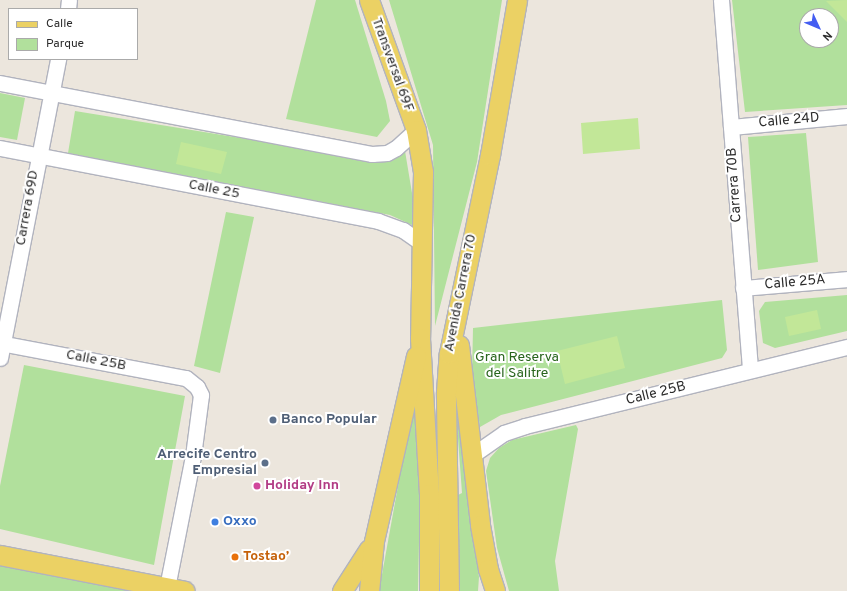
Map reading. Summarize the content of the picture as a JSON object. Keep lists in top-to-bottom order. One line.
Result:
{"streets":{"main road":["Transversal 69F","Avenida Carrera 70"],"street":["Calle 24D","Carrera 70B","Calle 25","Carrera 69D","Calle 25A","Calle 25B"]},"crossings":[["Transversal 69F","Avenida Carrera 70"],["Calle 24D","Carrera 70B"],["Carrera 70B","Calle 25A"],["Carrera 70B","Calle 25B"],["Calle 25","Carrera 69D"],["Calle 25","Avenida Carrera 70"],["Carrera 69D","Calle 25B"]],"parks":["Gran Reserva del Salitre"],"places":["Banco Popular","Arrecife Centro Empresial","Holiday Inn","Oxxo","Tostao’"],"legend":["Calle","Parque"],"north":"bottom right"}
